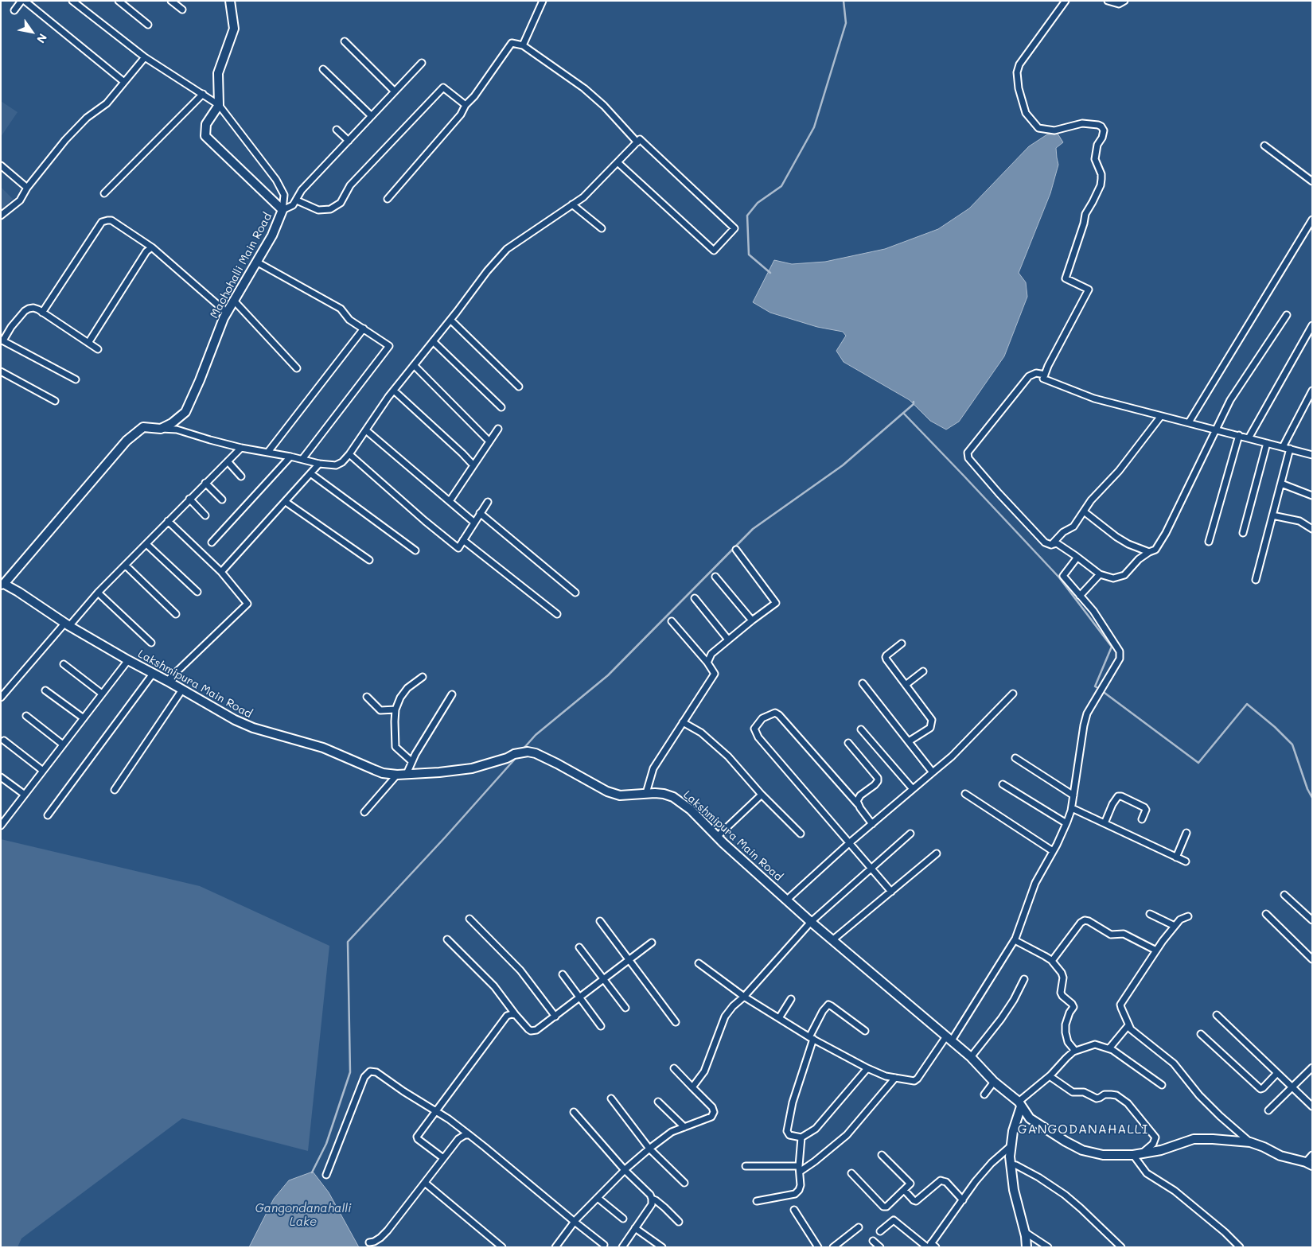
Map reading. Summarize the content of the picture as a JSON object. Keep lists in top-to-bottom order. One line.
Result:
{"streets":{"main road":["Machohalli Main Road","Lakshmipura Main Road"]},"districts":["GANGODANAHALLI"],"water":["Gangondanahalli Lake"],"north":"bottom right"}
